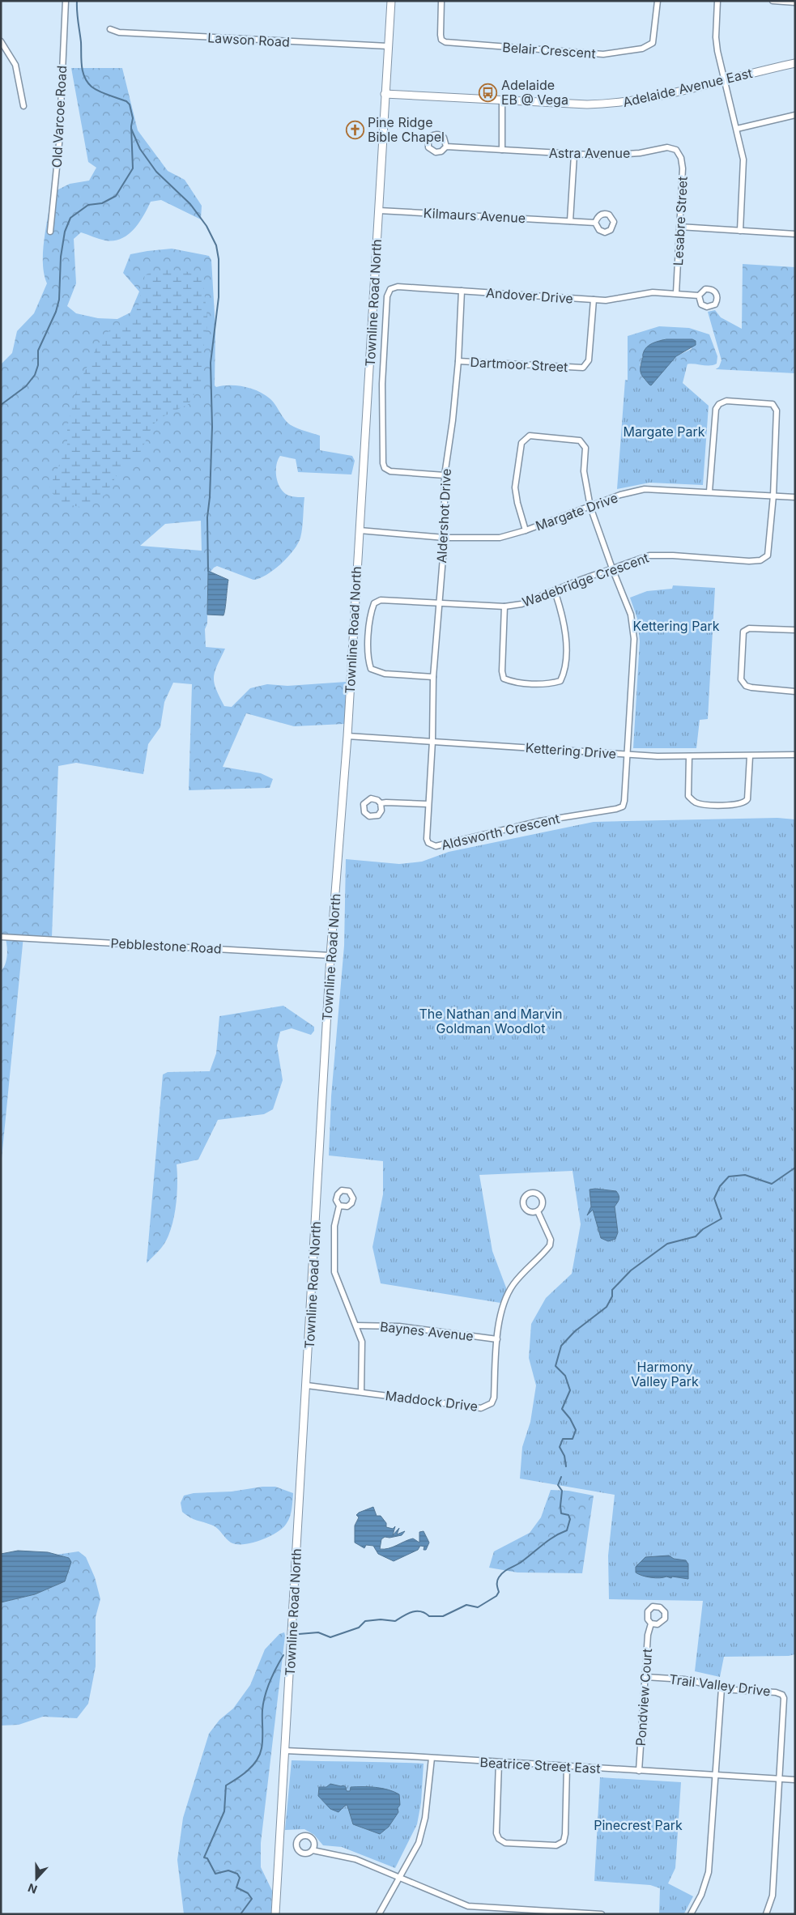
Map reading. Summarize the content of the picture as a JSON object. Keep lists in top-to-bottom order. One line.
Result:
{"streets":{"main road":["Adelaide Avenue East","Townline Road North"],"street":["Lawson Road","Belair Crescent","Old Varcoe Road","Astra Avenue","Kilmaurs Avenue","Lesabre Street","Andover Drive","Dartmoor Street","Margate Drive","Aldershot Drive","Wadebridge Crescent","Kettering Drive","Aldsworth Crescent","Pebblestone Road","Baynes Avenue","Maddock Drive","Trail Valley Drive","Pondview Court","Beatrice Street East"]},"crossings":[["Lawson Road","Townline Road North"],["Adelaide Avenue East","Townline Road North"],["Astra Avenue","Lesabre Street"],["Kilmaurs Avenue","Townline Road North"],["Lesabre Street","Andover Drive"],["Andover Drive","Dartmoor Street"],["Andover Drive","Aldershot Drive"],["Townline Road North","Margate Drive"],["Townline Road North","Kettering Drive"],["Townline Road North","Pebblestone Road"],["Townline Road North","Maddock Drive"],["Townline Road North","Beatrice Street East"],["Dartmoor Street","Aldershot Drive"],["Margate Drive","Aldershot Drive"],["Margate Drive","Wadebridge Crescent"],["Aldershot Drive","Wadebridge Crescent"],["Aldershot Drive","Kettering Drive"],["Aldershot Drive","Aldsworth Crescent"],["Kettering Drive","Aldsworth Crescent"],["Baynes Avenue","Maddock Drive"],["Trail Valley Drive","Pondview Court"],["Trail Valley Drive","Beatrice Street East"],["Pondview Court","Beatrice Street East"]],"parks":["Margate Park","Kettering Park","The Nathan and Marvin Goldman Woodlot","Harmony Valley Park","Pinecrest Park"],"places":{"bus stop":["Adelaide EB @ Vega"],"church":["Pine Ridge Bible Chapel"]},"north":"bottom"}
